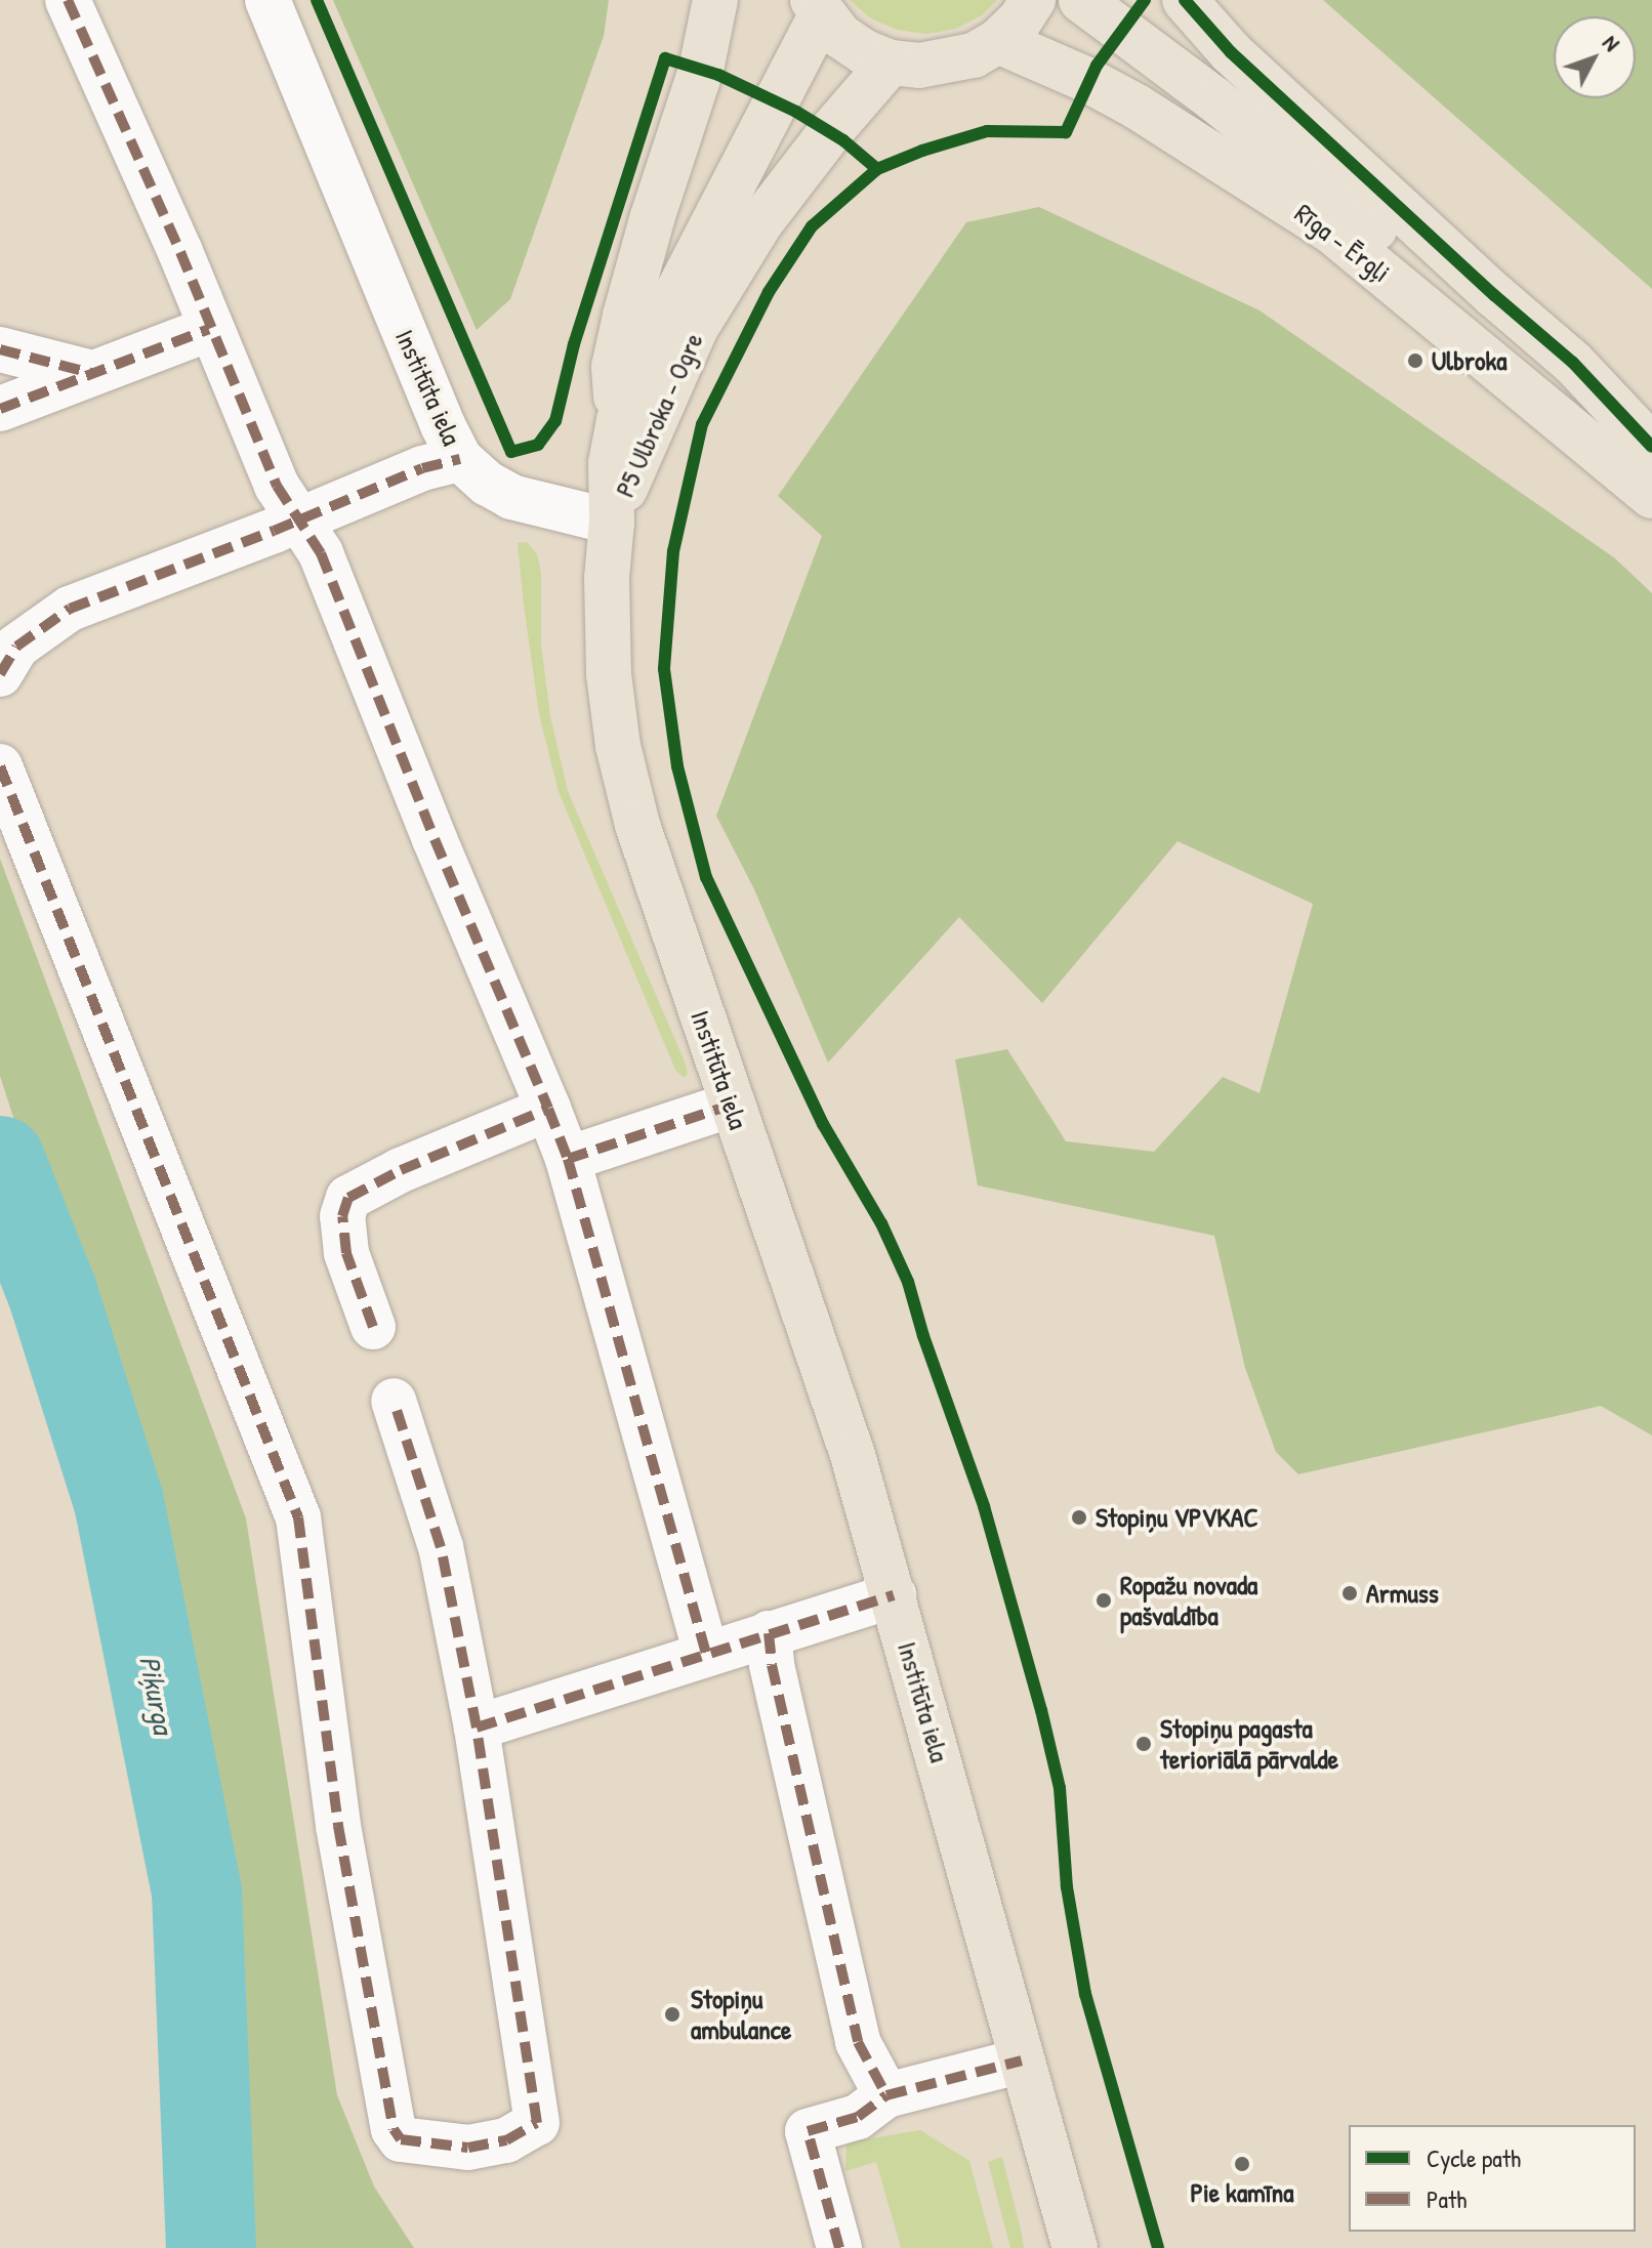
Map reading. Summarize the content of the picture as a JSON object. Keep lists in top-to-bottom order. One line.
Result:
{"streets":{"main road":["Rīga - Ērgļi","Institūta iela","P5 Ulbroka - Ogre"]},"crossings":[["Institūta iela","P5 Ulbroka - Ogre"]],"water":["Piķurga"],"places":["Ulbroka","Stopiņu VPVKAC","Armuss","Ropažu novada pašvaldība","Stopiņu pagasta terioriālā pārvalde","Stopiņu ambulance","Pie kamīna"],"legend":["Cycle path","Path"],"north":"top right"}
